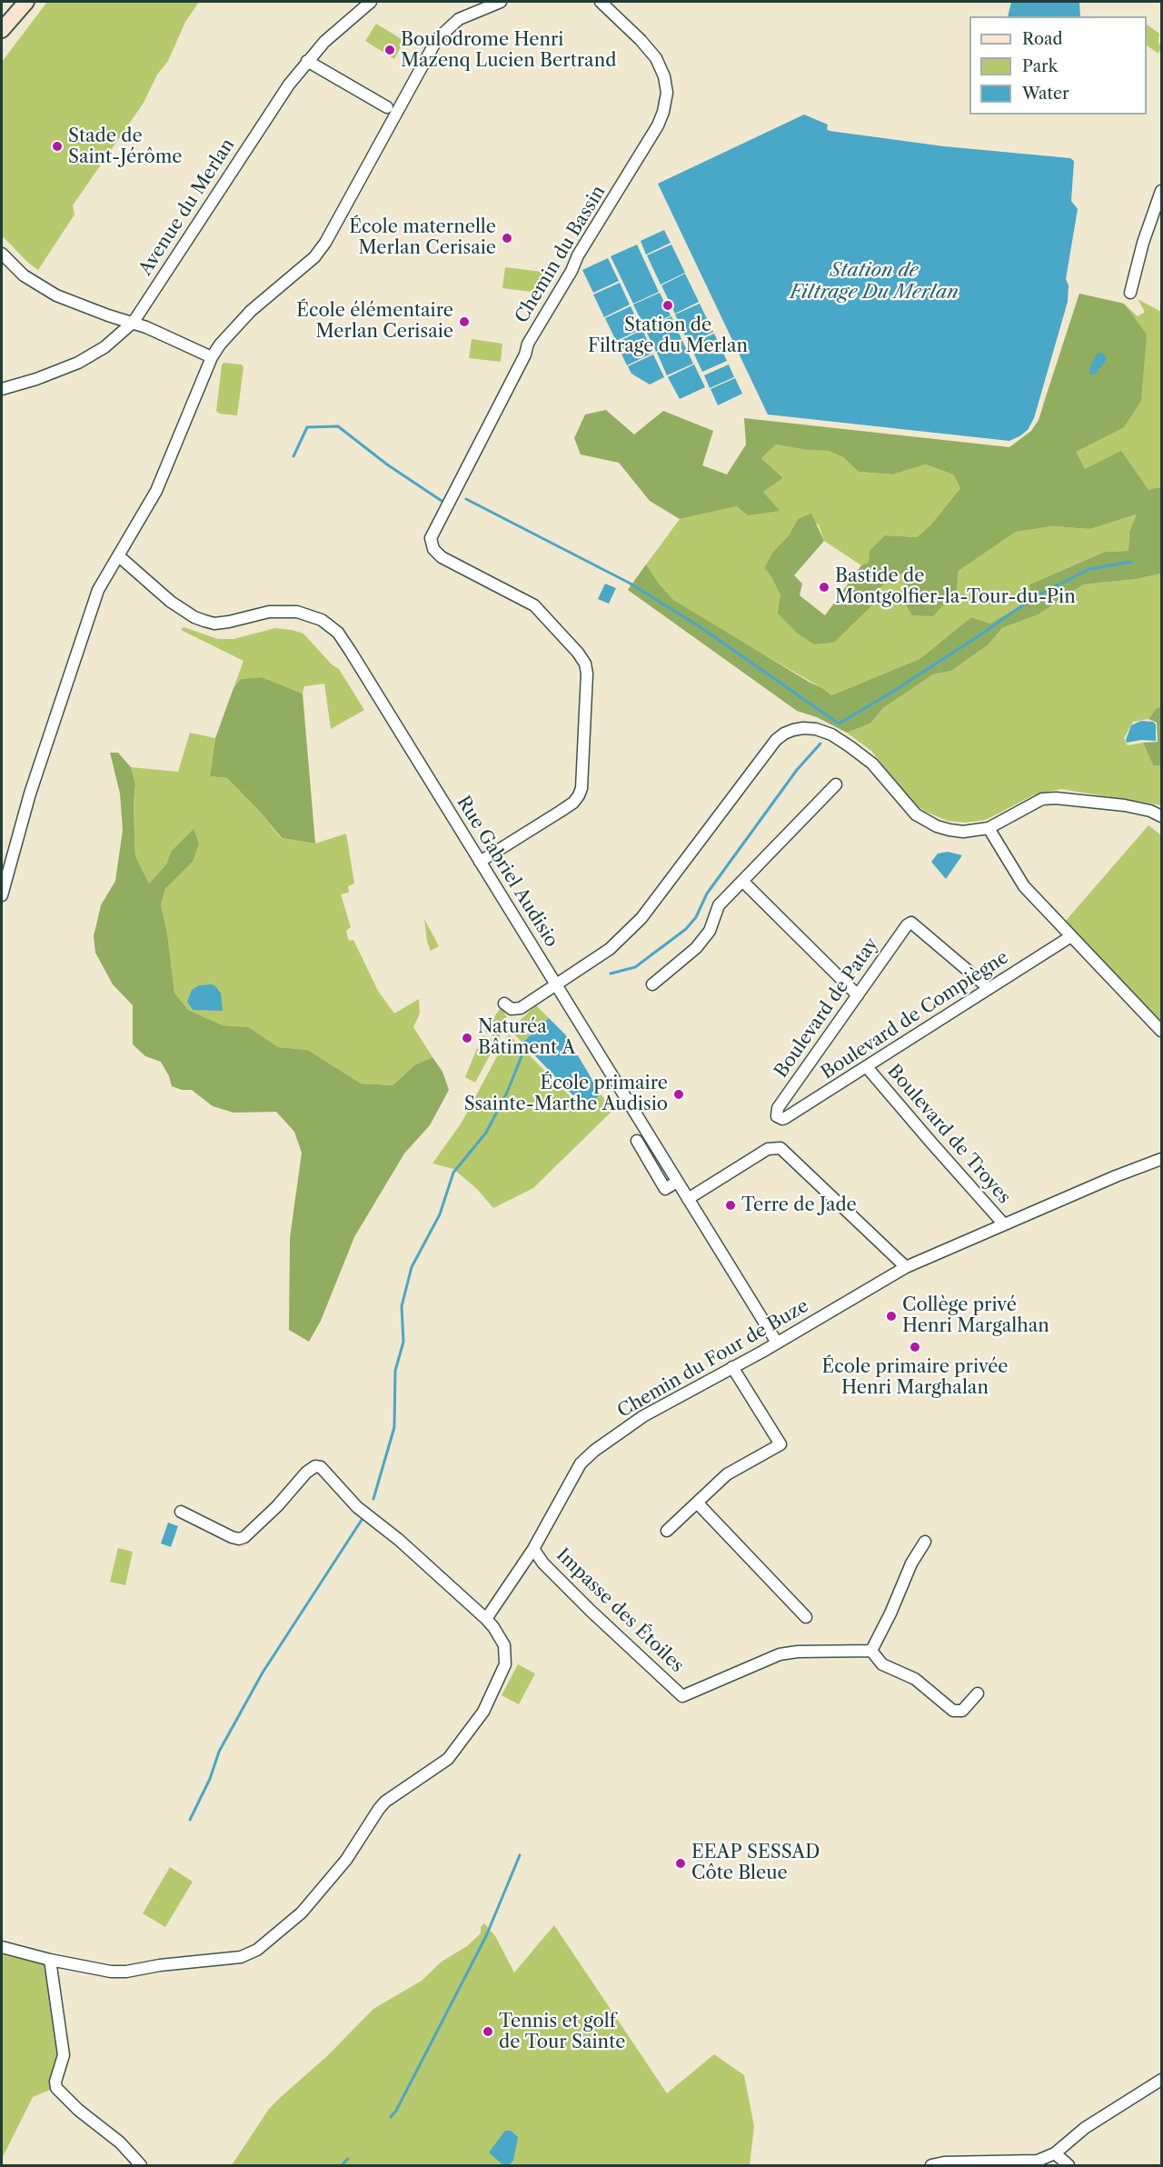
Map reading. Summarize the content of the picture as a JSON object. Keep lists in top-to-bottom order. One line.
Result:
{"streets":{"street":["Avenue du Merlan","Chemin du Bassin","Rue Gabriel Audisio","Boulevard de Patay","Boulevard de Compiègne","Boulevard de Troyes","Chemin du Four de Buze","Impasse des Étoiles"]},"crossings":[["Chemin du Bassin","Rue Gabriel Audisio"],["Rue Gabriel Audisio","Chemin du Four de Buze"],["Boulevard de Patay","Boulevard de Compiègne"],["Boulevard de Compiègne","Boulevard de Troyes"],["Boulevard de Troyes","Chemin du Four de Buze"],["Chemin du Four de Buze","Impasse des Étoiles"]],"water":["Station de Filtrage Du Merlan"],"places":["Boulodrome Henri Mazenq Lucien Bertrand","Stade de Saint-Jérôme","École maternelle Merlan Cerisaie","Station de Filtrage du Merlan","École élémentaire Merlan Cerisaie","Bastide de Montgolfier-la-Tour-du-Pin","Naturéa Bâtiment A","École primaire Ssainte-Marthe Audisio","Terre de Jade","Collège privé Henri Margalhan","École primaire privée Henri Marghalan","EEAP SESSAD Côte Bleue","Tennis et golf de Tour Sainte"],"legend":["Road","Park","Water"]}
